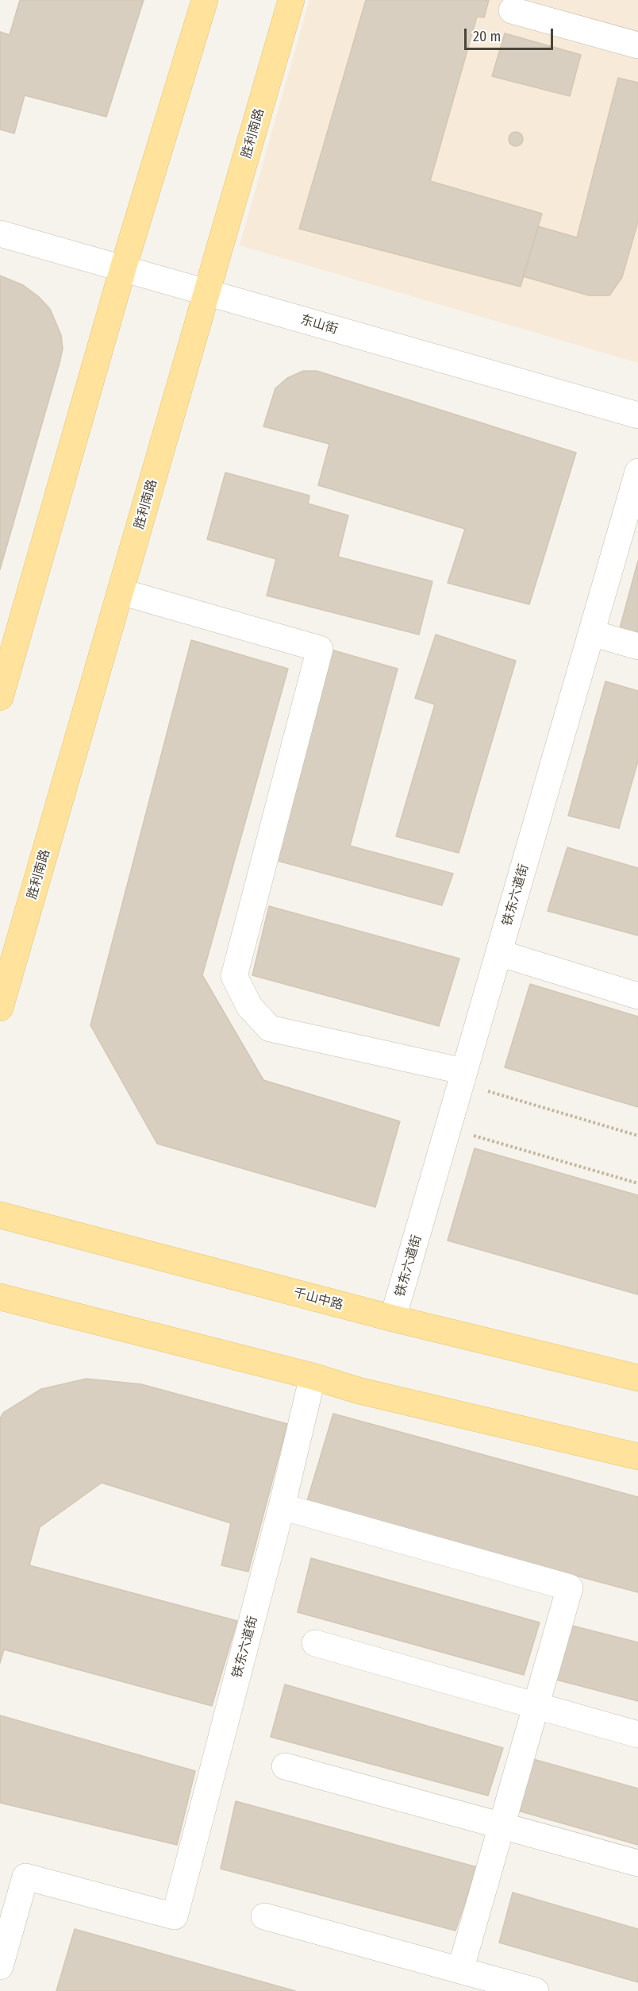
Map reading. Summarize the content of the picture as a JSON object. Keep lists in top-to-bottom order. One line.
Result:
{"streets":{"main road":["胜利南路","千山中路"],"street":["东山街","铁东六道街"]},"crossings":[["胜利南路","东山街"],["铁东六道街","千山中路"]],"scale_bar":"20 m"}
